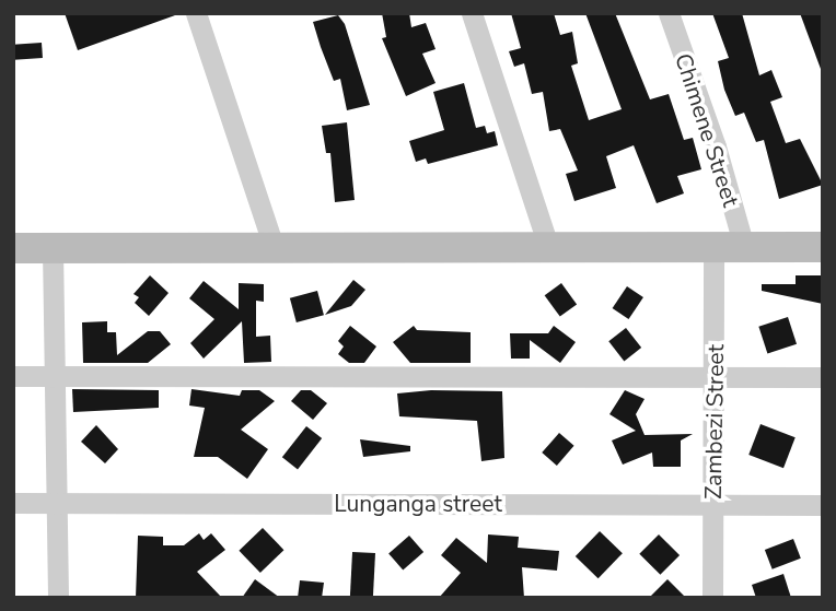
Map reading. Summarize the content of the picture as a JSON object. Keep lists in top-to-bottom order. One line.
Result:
{"streets":{"street":["Chimene Street","Zambezi Street","Lunganga street"]},"crossings":[["Chimene Street","Zambezi Street"],["Zambezi Street","Lunganga street"]]}
